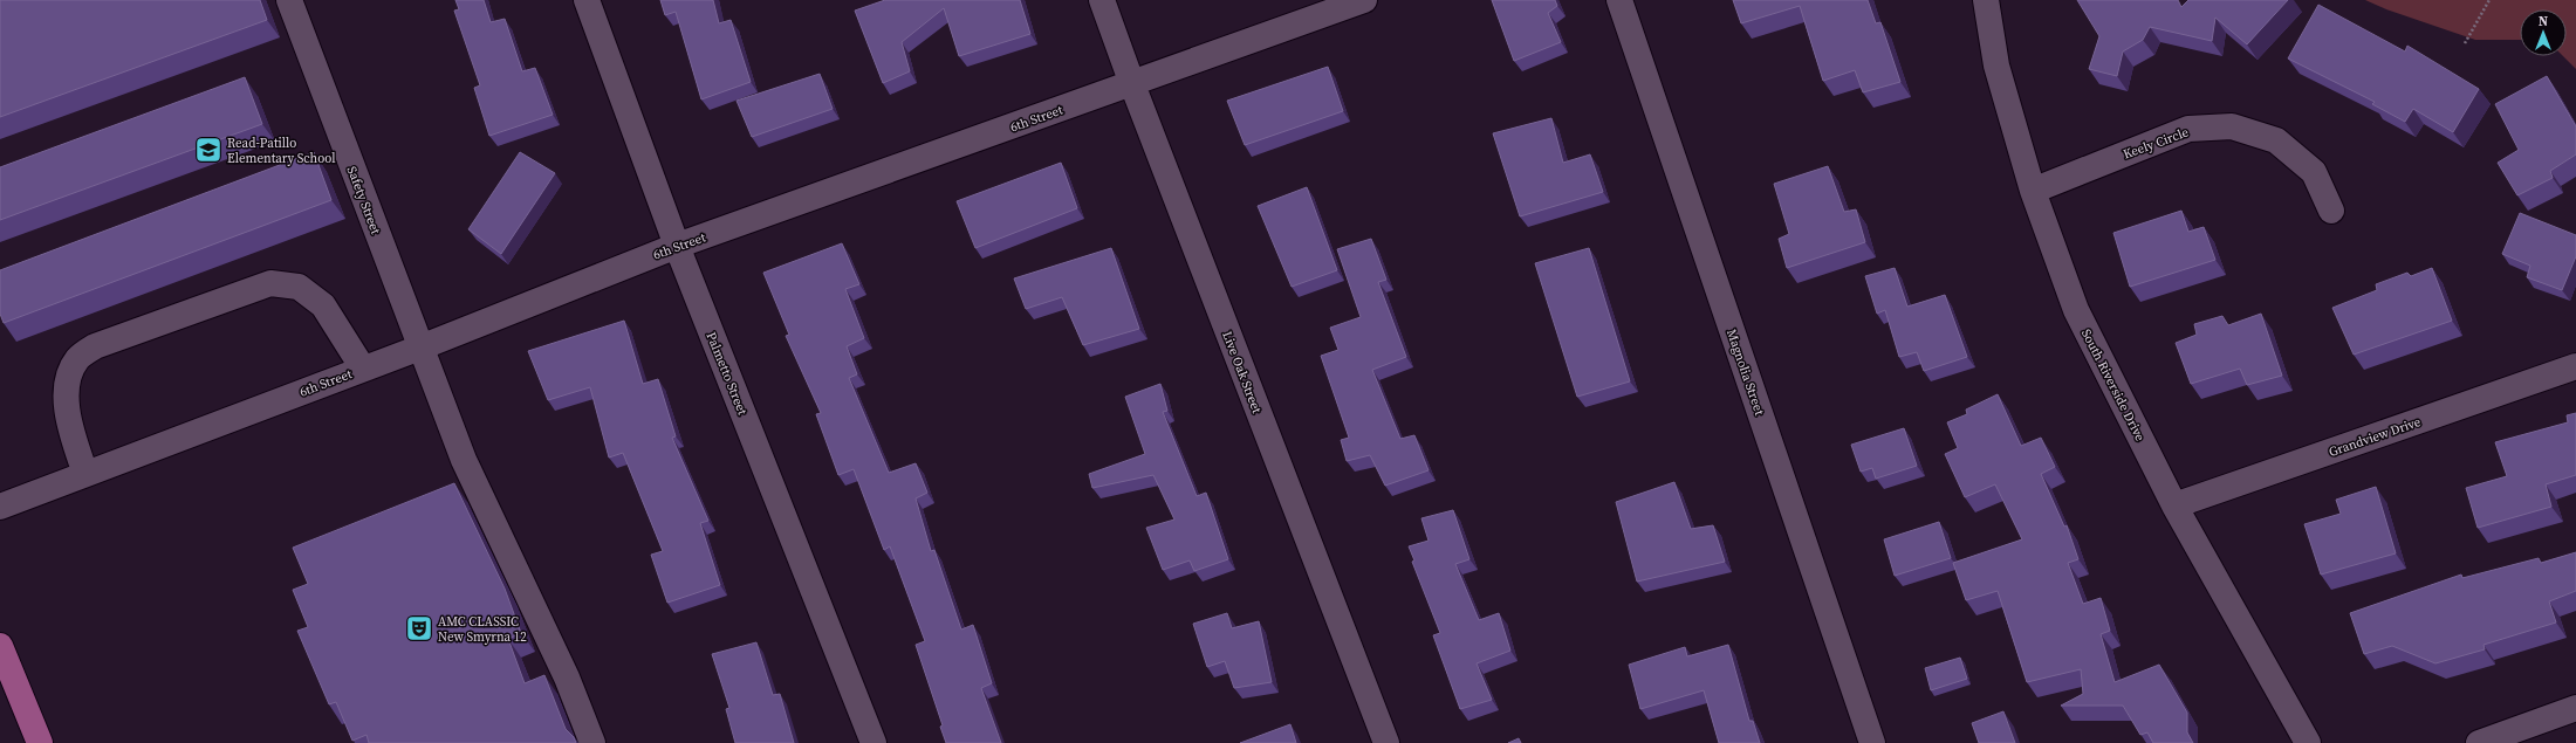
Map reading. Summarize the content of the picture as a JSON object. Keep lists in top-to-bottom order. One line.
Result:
{"streets":{"street":["6th Street","Keely Circle","Safety Street","Live Oak Street","Magnolia Street","Palmetto Street","South Riverside Drive","Grandview Drive"]},"crossings":[["6th Street","Safety Street"],["6th Street","Live Oak Street"],["6th Street","Palmetto Street"],["Keely Circle","South Riverside Drive"],["South Riverside Drive","Grandview Drive"]],"places":{"school or university":["Read-Patillo Elementary School"],"theatre":["AMC CLASSIC New Smyrna 12"]},"north":"top"}
